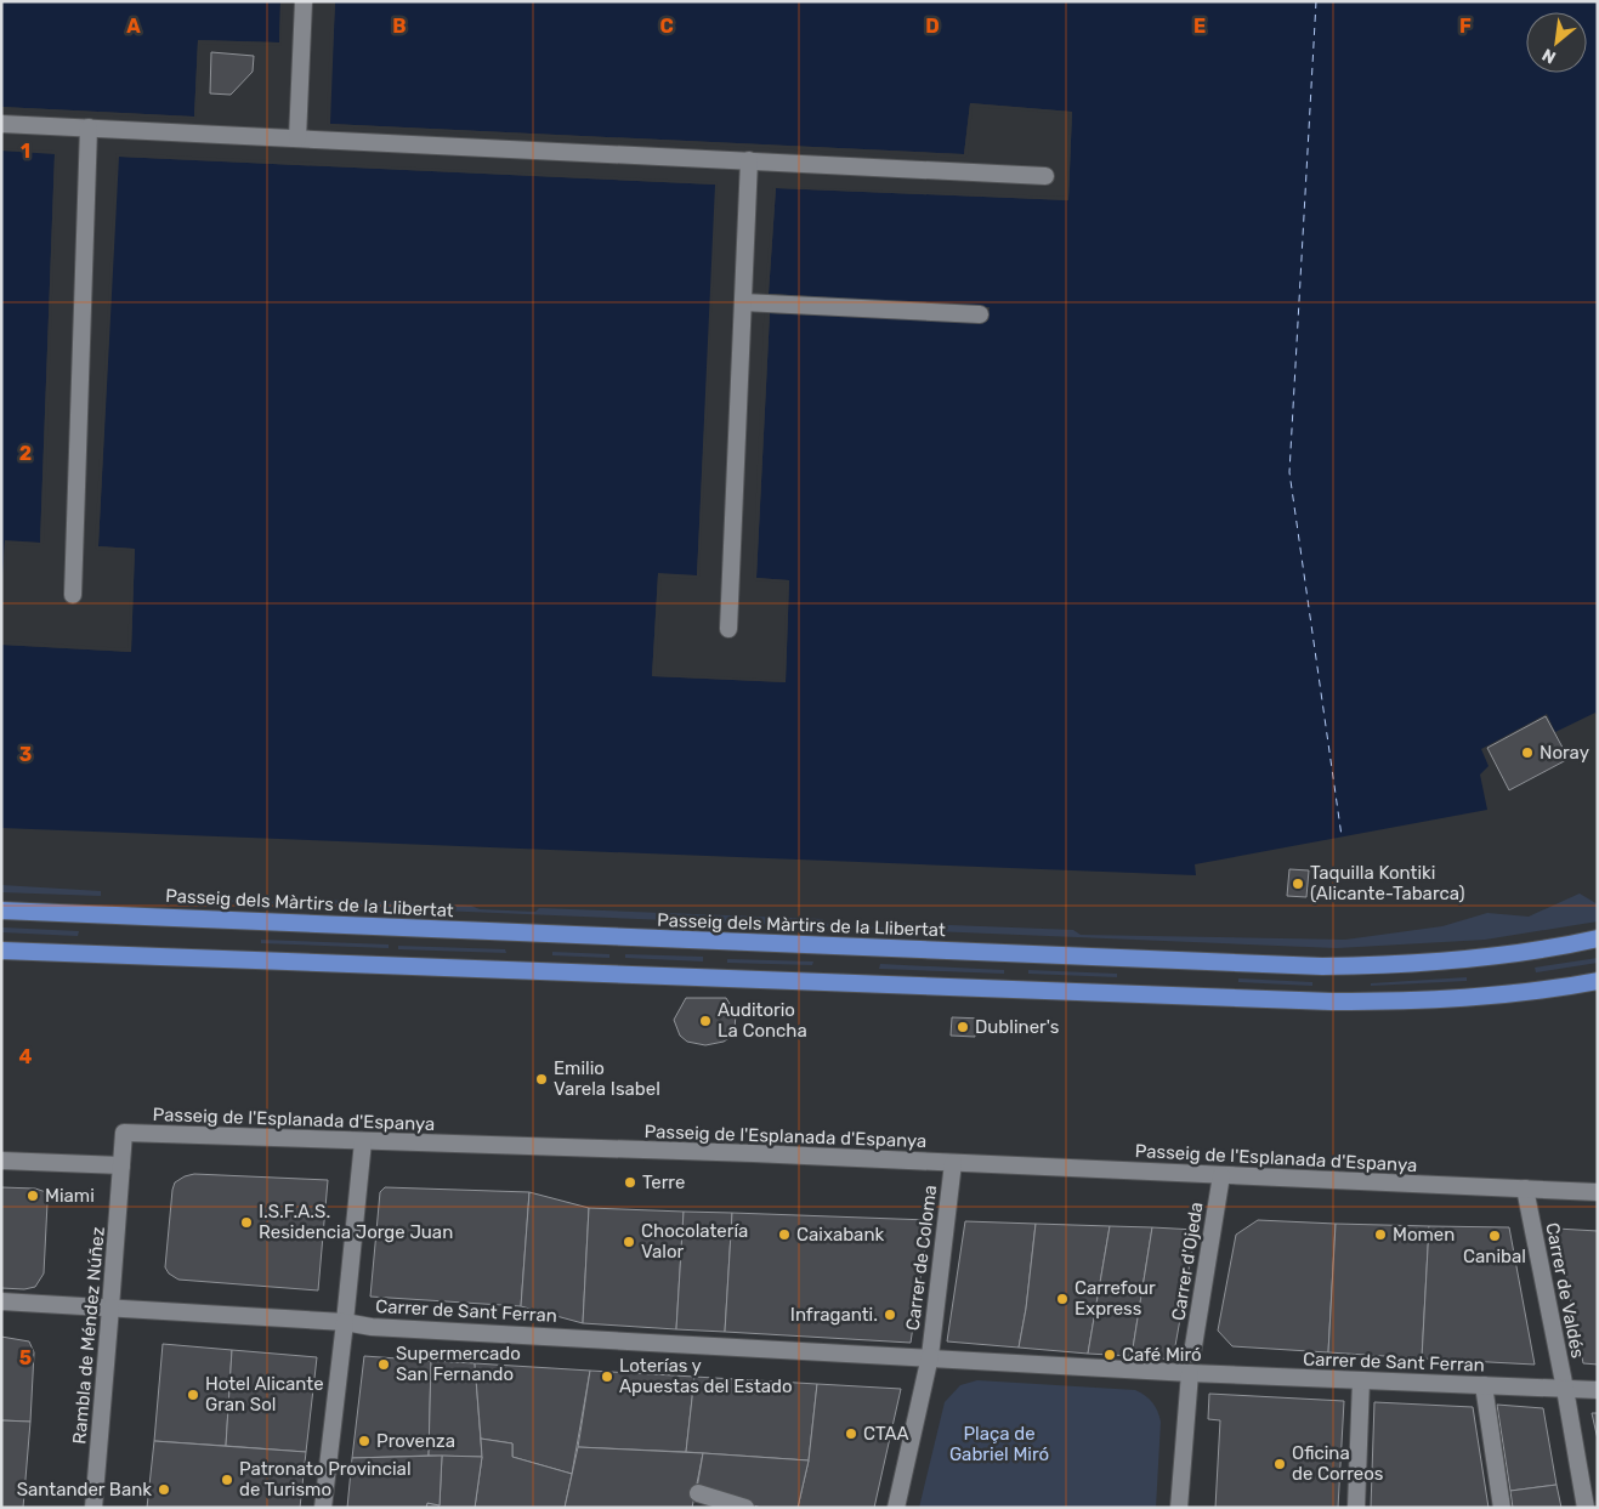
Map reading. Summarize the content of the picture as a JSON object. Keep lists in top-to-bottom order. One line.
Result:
{"streets":{"main road":["Passeig dels Màrtirs de la Llibertat"],"street":["Passeig de l'Esplanada d'Espanya","Carrer de Coloma","Carrer d'Ojeda","Carrer de Valdés","Carrer de Sant Ferran","Rambla de Méndez Núñez"]},"crossings":[["Passeig de l'Esplanada d'Espanya","Carrer de Coloma"],["Passeig de l'Esplanada d'Espanya","Carrer d'Ojeda"],["Passeig de l'Esplanada d'Espanya","Carrer de Valdés"],["Passeig de l'Esplanada d'Espanya","Rambla de Méndez Núñez"],["Carrer de Coloma","Carrer de Sant Ferran"],["Carrer de Valdés","Carrer de Sant Ferran"],["Carrer de Sant Ferran","Rambla de Méndez Núñez"]],"parks":["Plaça de Gabriel Miró"],"places":["Noray","Taquilla Kontiki (Alicante-Tabarca)","Auditorio La Concha","Dubliner's","Emilio Varela Isabel","Terre","Miami","I.S.F.A.S. Residencia Jorge Juan","Caixabank","Momen","Canibal","Chocolatería Valor","Carrefour Express","Infraganti.","Café Miró","Supermercado San Fernando","Loterías y Apuestas del Estado","Hotel Alicante Gran Sol","CTAA","Provenza","Oficina de Correos","Patronato Provincial de Turismo","Santander Bank"],"north":"bottom left","grid":{"columns":["A","B","C","D","E","F"],"rows":["1","2","3","4","5"]}}
